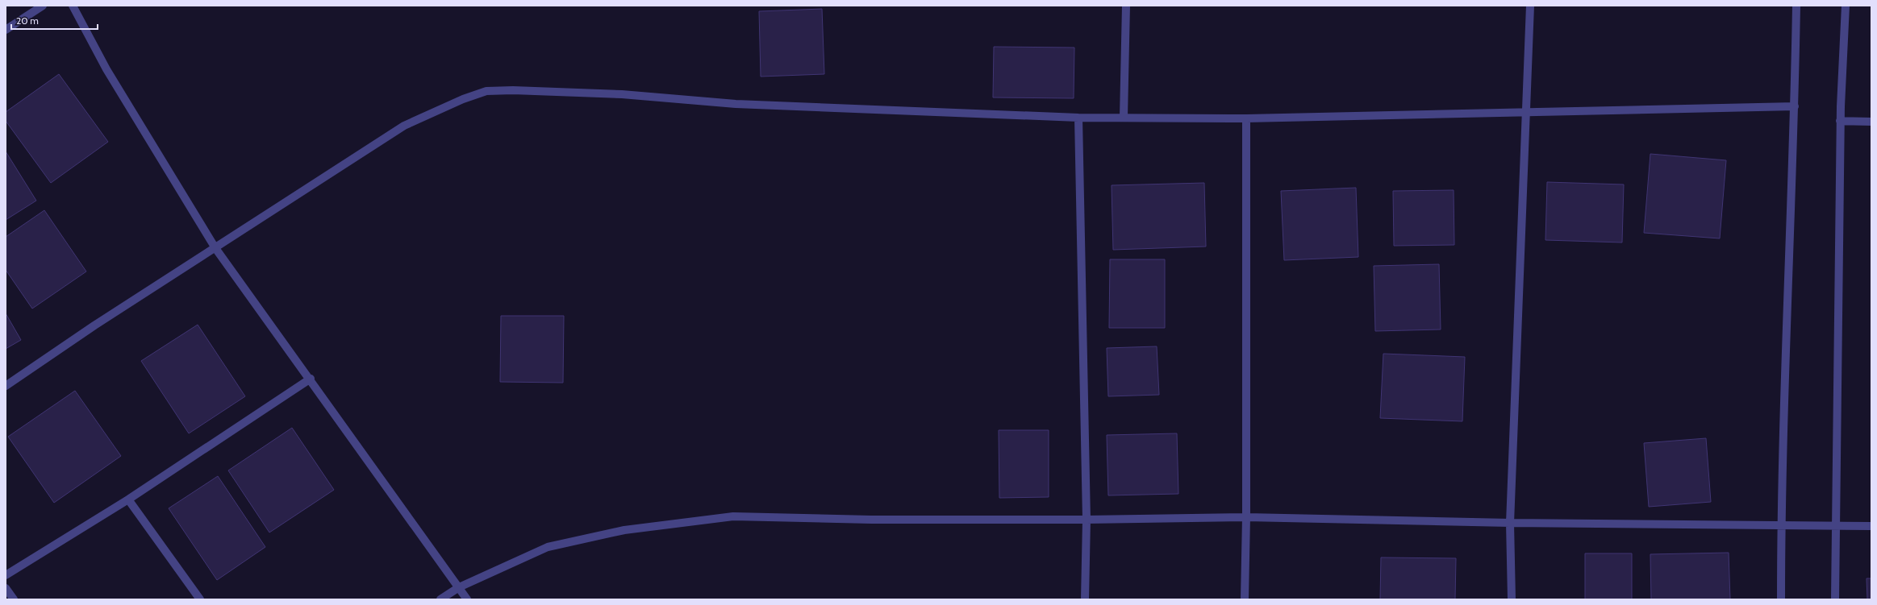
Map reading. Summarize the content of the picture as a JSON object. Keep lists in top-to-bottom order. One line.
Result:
{"scale_bar":"20 m"}
